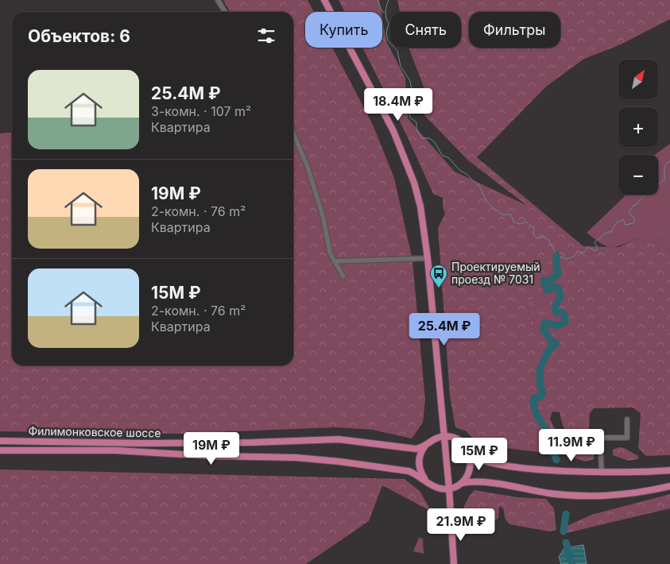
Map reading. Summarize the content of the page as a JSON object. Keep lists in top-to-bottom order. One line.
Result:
{"streets":{"main road":["Филимонковское шоссе"]},"places":{"bus stop":["Проектируемый проезд № 7031"]},"north":"top right","page":{"chip":["Купить","Снять","Фильтры"],"heading":"Объектов: 6","map_buttons":["+","−"],"list":[{"name":"25.4M ₽","note":"3-комн. · 107 m² · Квартира"},{"name":"19M ₽","note":"2-комн. · 76 m² · Квартира"},{"name":"15M ₽","note":"2-комн. · 76 m² · Квартира"}],"price":["18.4M ₽","25.4M ₽","11.9M ₽","19M ₽","15M ₽","21.9M ₽"]}}
